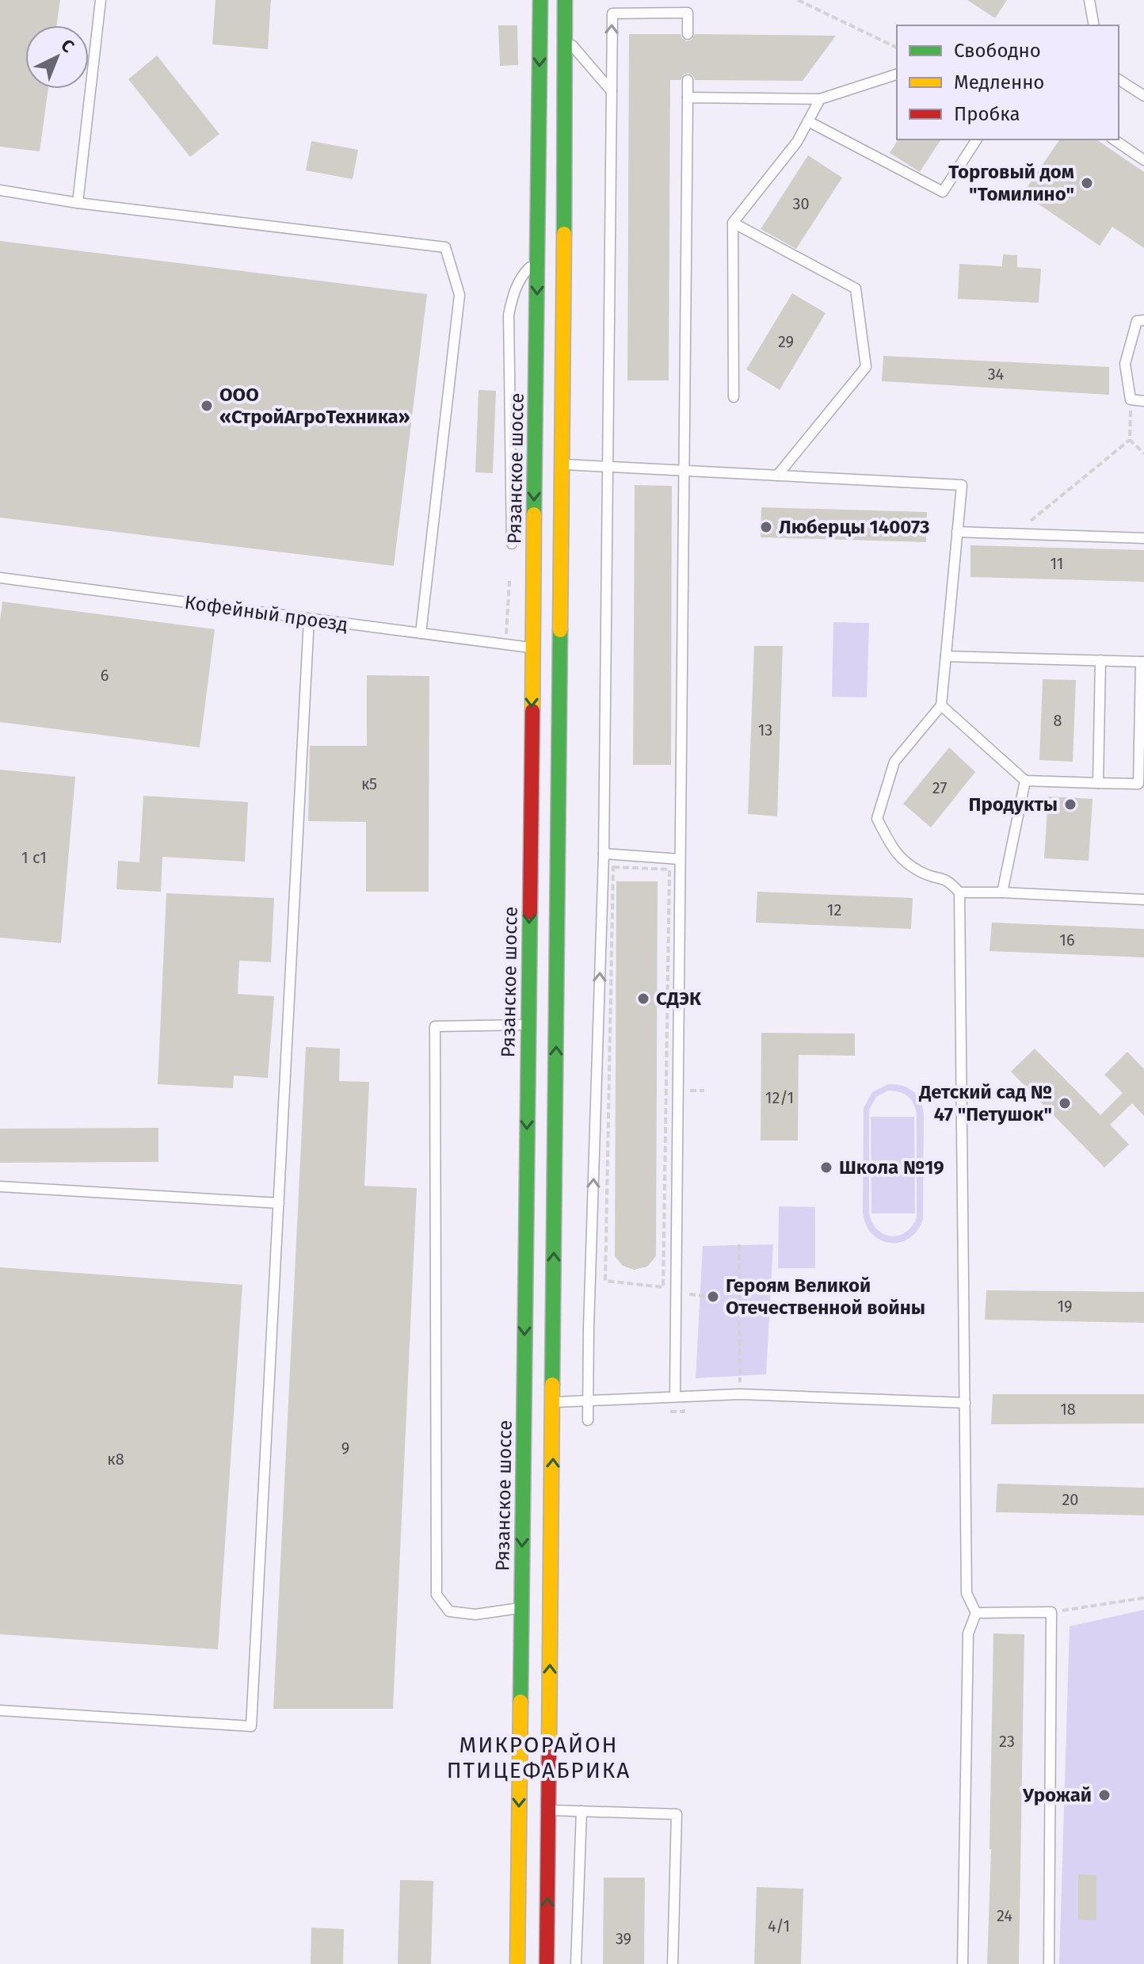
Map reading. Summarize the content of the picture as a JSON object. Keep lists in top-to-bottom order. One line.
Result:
{"streets":{"main road":["Рязанское шоссе"],"lane":["Кофейный проезд"]},"crossings":[["Рязанское шоссе","Кофейный проезд"]],"districts":["МИКРОРАЙОН ПТИЦЕФАБРИКА"],"places":["Торговый дом \"Томилино\"","ООО «СтройАгроТехника»","Люберцы 140073","Продукты","СДЭК","Детский сад № 47 \"Петушок\"","Школа №19","Героям Великой Отечественной войны","Урожай"],"house_numbers":["30","29","34","11","6","8","13","к5","27","1 с1","12","16","12/1","19","18","9","к8","20","23","24","4/1","39"],"legend":["Свободно","Медленно","Пробка"],"north":"top right"}
